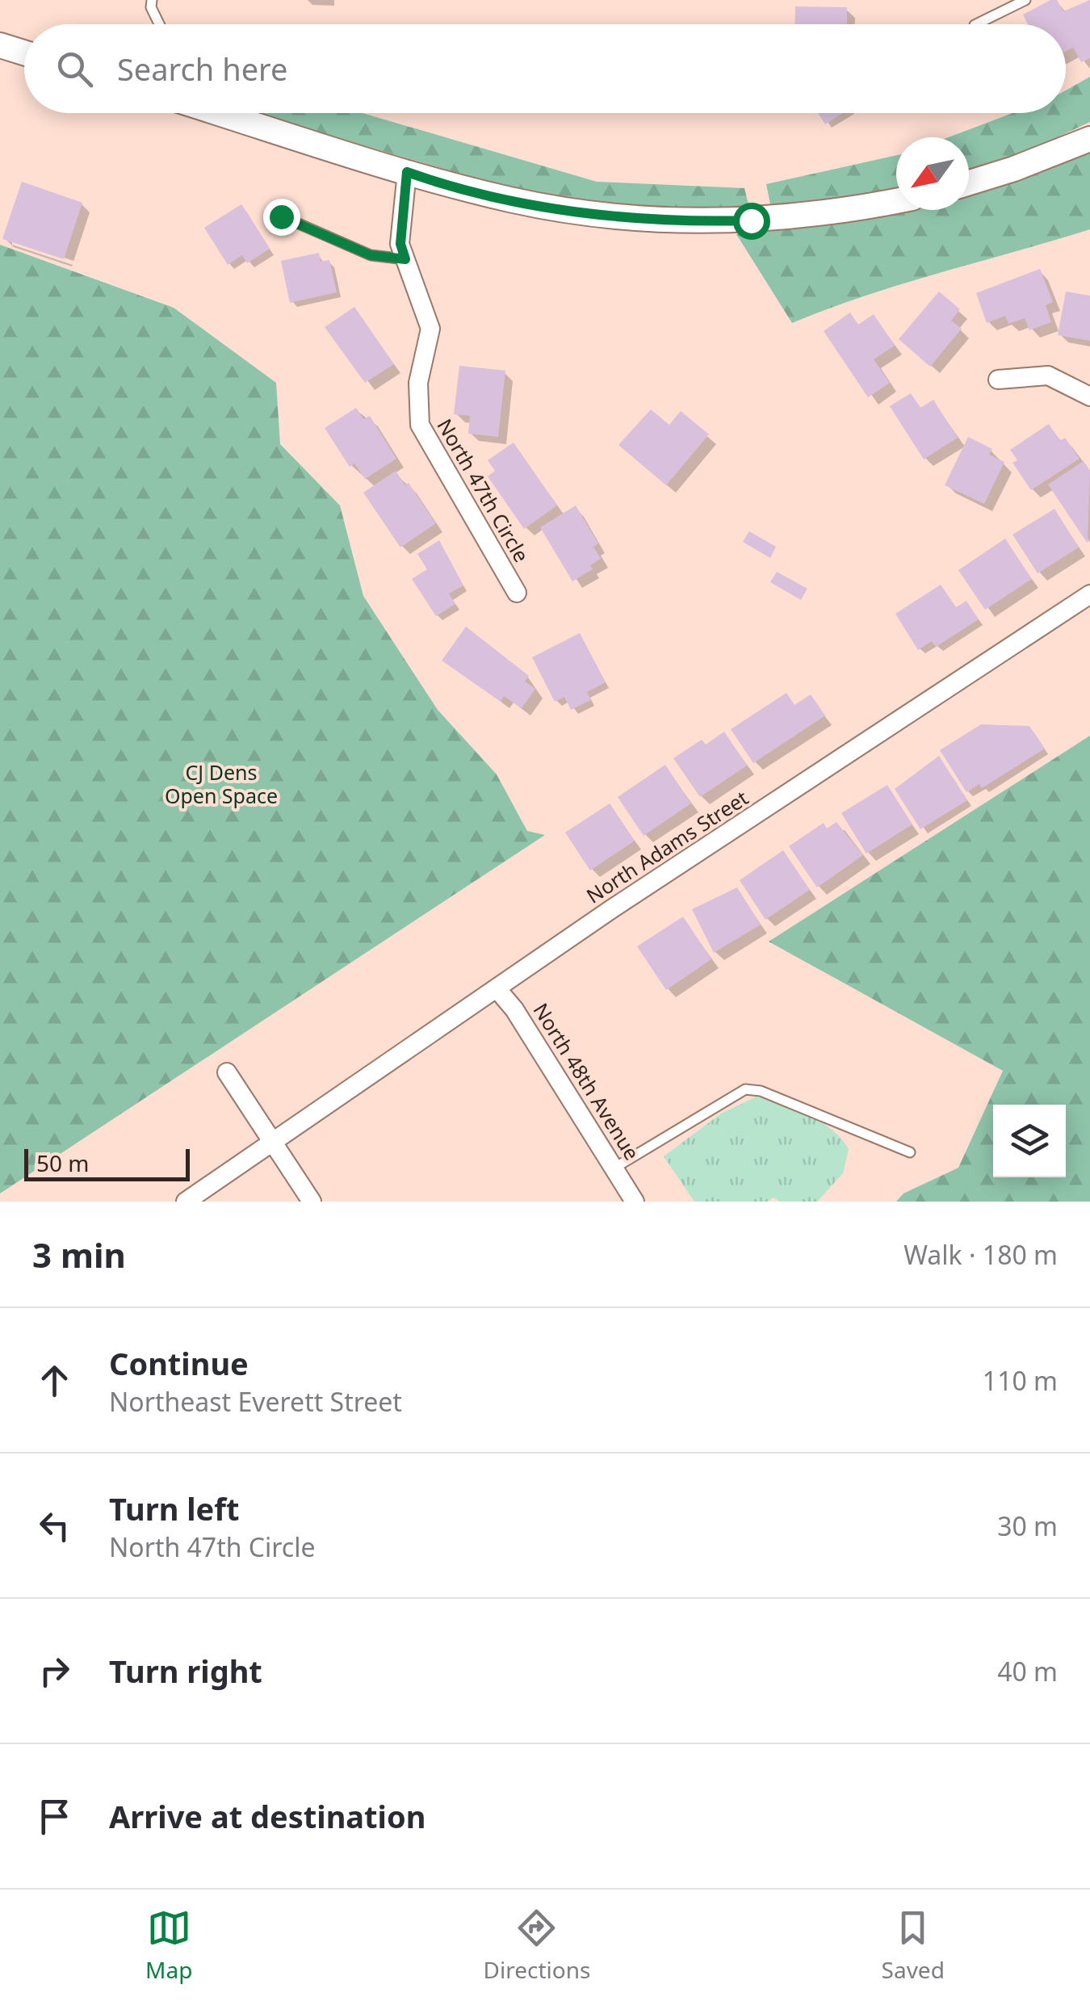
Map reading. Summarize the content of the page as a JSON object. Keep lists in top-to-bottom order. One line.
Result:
{"streets":{"street":["North 47th Circle","North Adams Street","North 48th Avenue"]},"crossings":[["North Adams Street","North 48th Avenue"]],"parks":["CJ Dens Open Space"],"scale_bar":"50 m","north":"bottom left","page":{"search":"Search here","scale":"50 m","heading":["3 min","Walk · 180 m"],"list":[["Continue","Northeast Everett Street","110 m"],["Turn left","North 47th Circle","30 m"],["Turn right","40 m"],"Arrive at destination"],"nav":["Map","Directions","Saved"]}}
